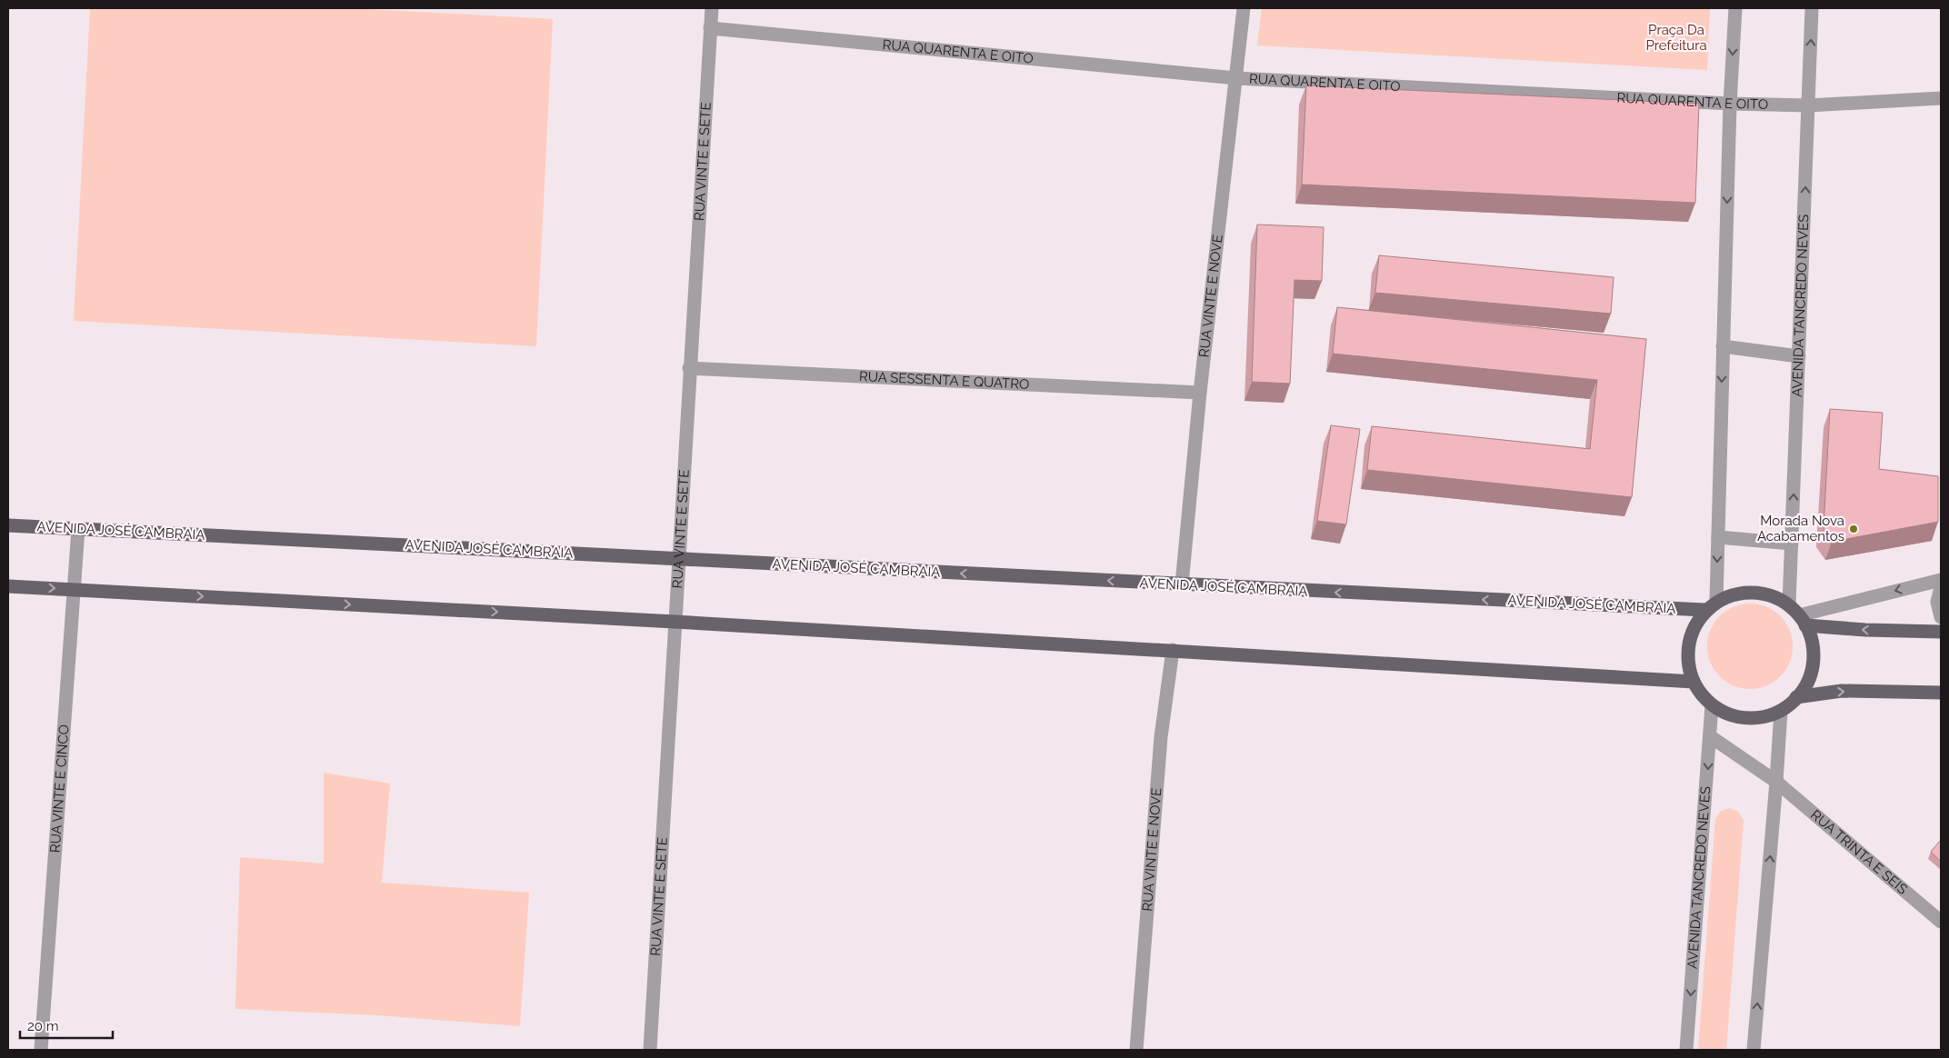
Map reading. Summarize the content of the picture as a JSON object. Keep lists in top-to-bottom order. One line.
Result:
{"streets":{"main road":["AVENIDA JOSÉ CAMBRAIA"],"street":["RUA QUARENTA E OITO","RUA VINTE E SETE","RUA VINTE E NOVE","AVENIDA TANCREDO NEVES","RUA SESSENTA E QUATRO","RUA VINTE E CINCO","RUA TRINTA E SEIS"]},"crossings":[["RUA QUARENTA E OITO","RUA VINTE E SETE"],["RUA QUARENTA E OITO","RUA VINTE E NOVE"],["RUA QUARENTA E OITO","AVENIDA TANCREDO NEVES"],["RUA VINTE E SETE","RUA SESSENTA E QUATRO"],["RUA VINTE E SETE","AVENIDA JOSÉ CAMBRAIA"],["RUA VINTE E NOVE","RUA SESSENTA E QUATRO"],["RUA VINTE E NOVE","AVENIDA JOSÉ CAMBRAIA"],["AVENIDA TANCREDO NEVES","AVENIDA JOSÉ CAMBRAIA"],["AVENIDA TANCREDO NEVES","RUA TRINTA E SEIS"],["AVENIDA JOSÉ CAMBRAIA","RUA VINTE E CINCO"]],"parks":["Praça Da Prefeitura"],"places":["Morada Nova Acabamentos"],"scale_bar":"20 m"}
